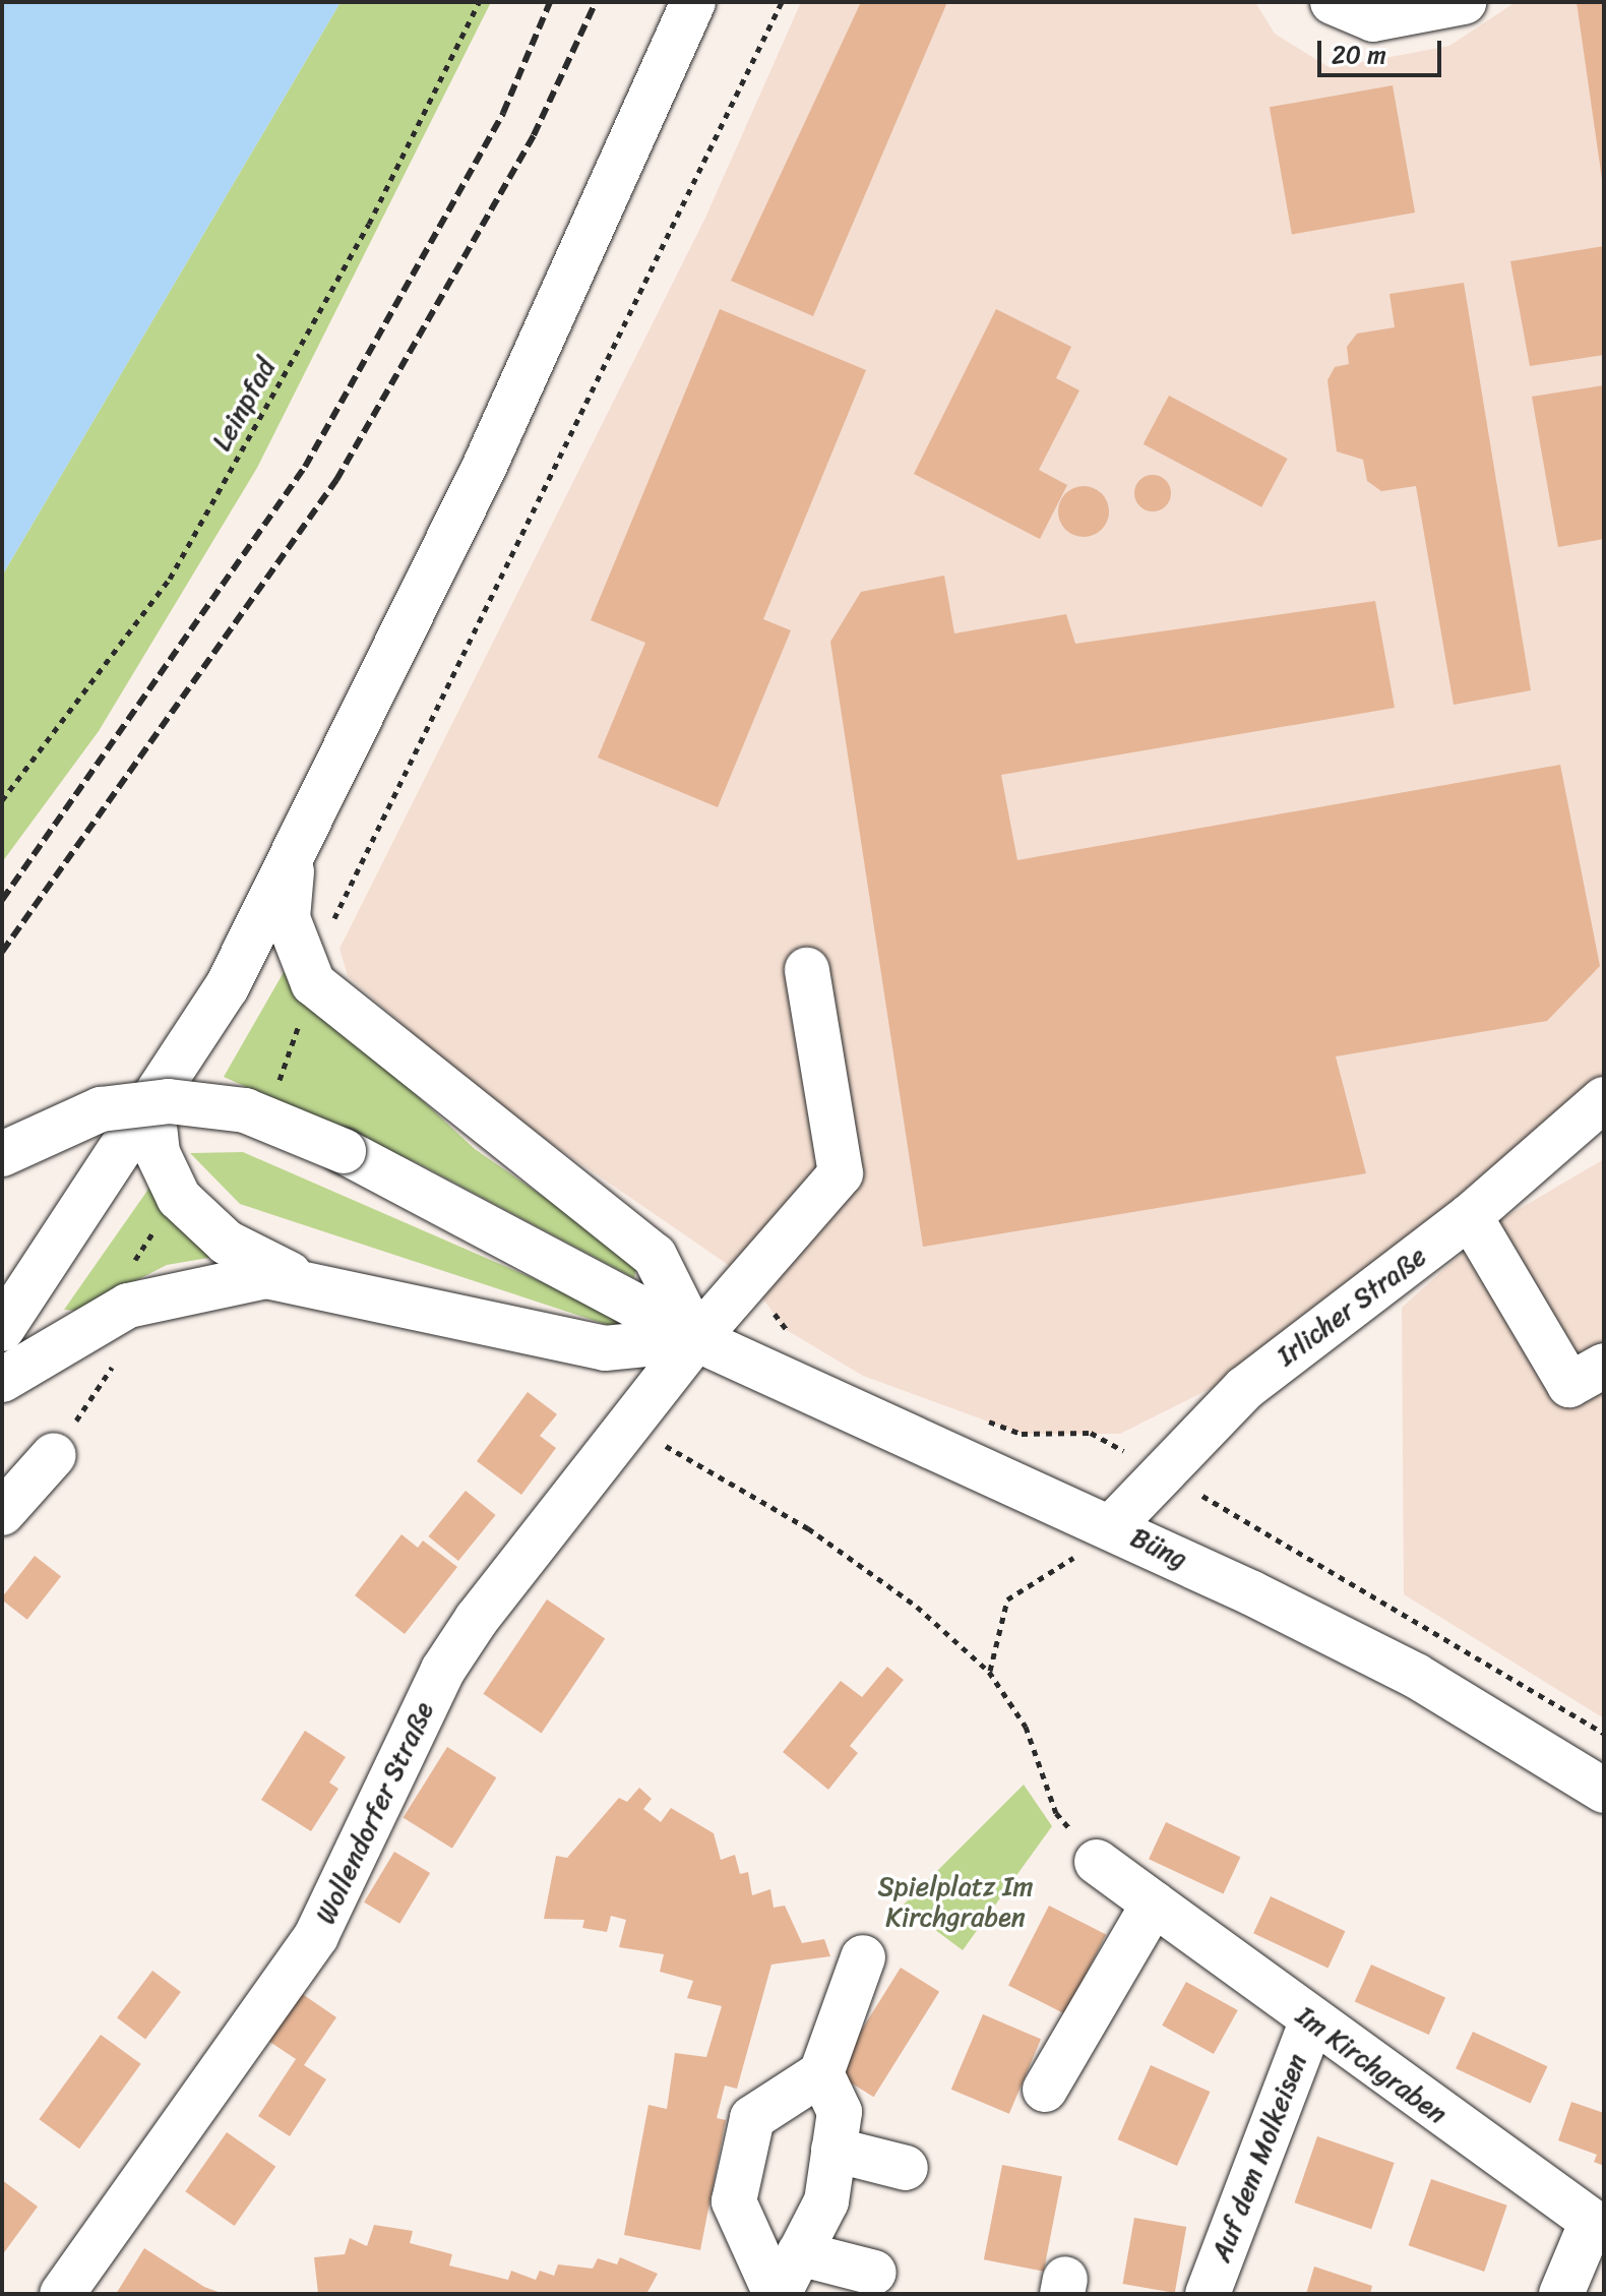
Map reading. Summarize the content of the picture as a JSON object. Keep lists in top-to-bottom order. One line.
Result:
{"streets":{"street":["Irlicher Straße","Büng","Wollendorfer Straße","Im Kirchgraben","Auf dem Molkeisen"],"path":["Leinpfad"]},"crossings":[["Irlicher Straße","Büng"],["Büng","Wollendorfer Straße"],["Im Kirchgraben","Auf dem Molkeisen"]],"parks":["Spielplatz Im Kirchgraben"],"scale_bar":"20 m"}
